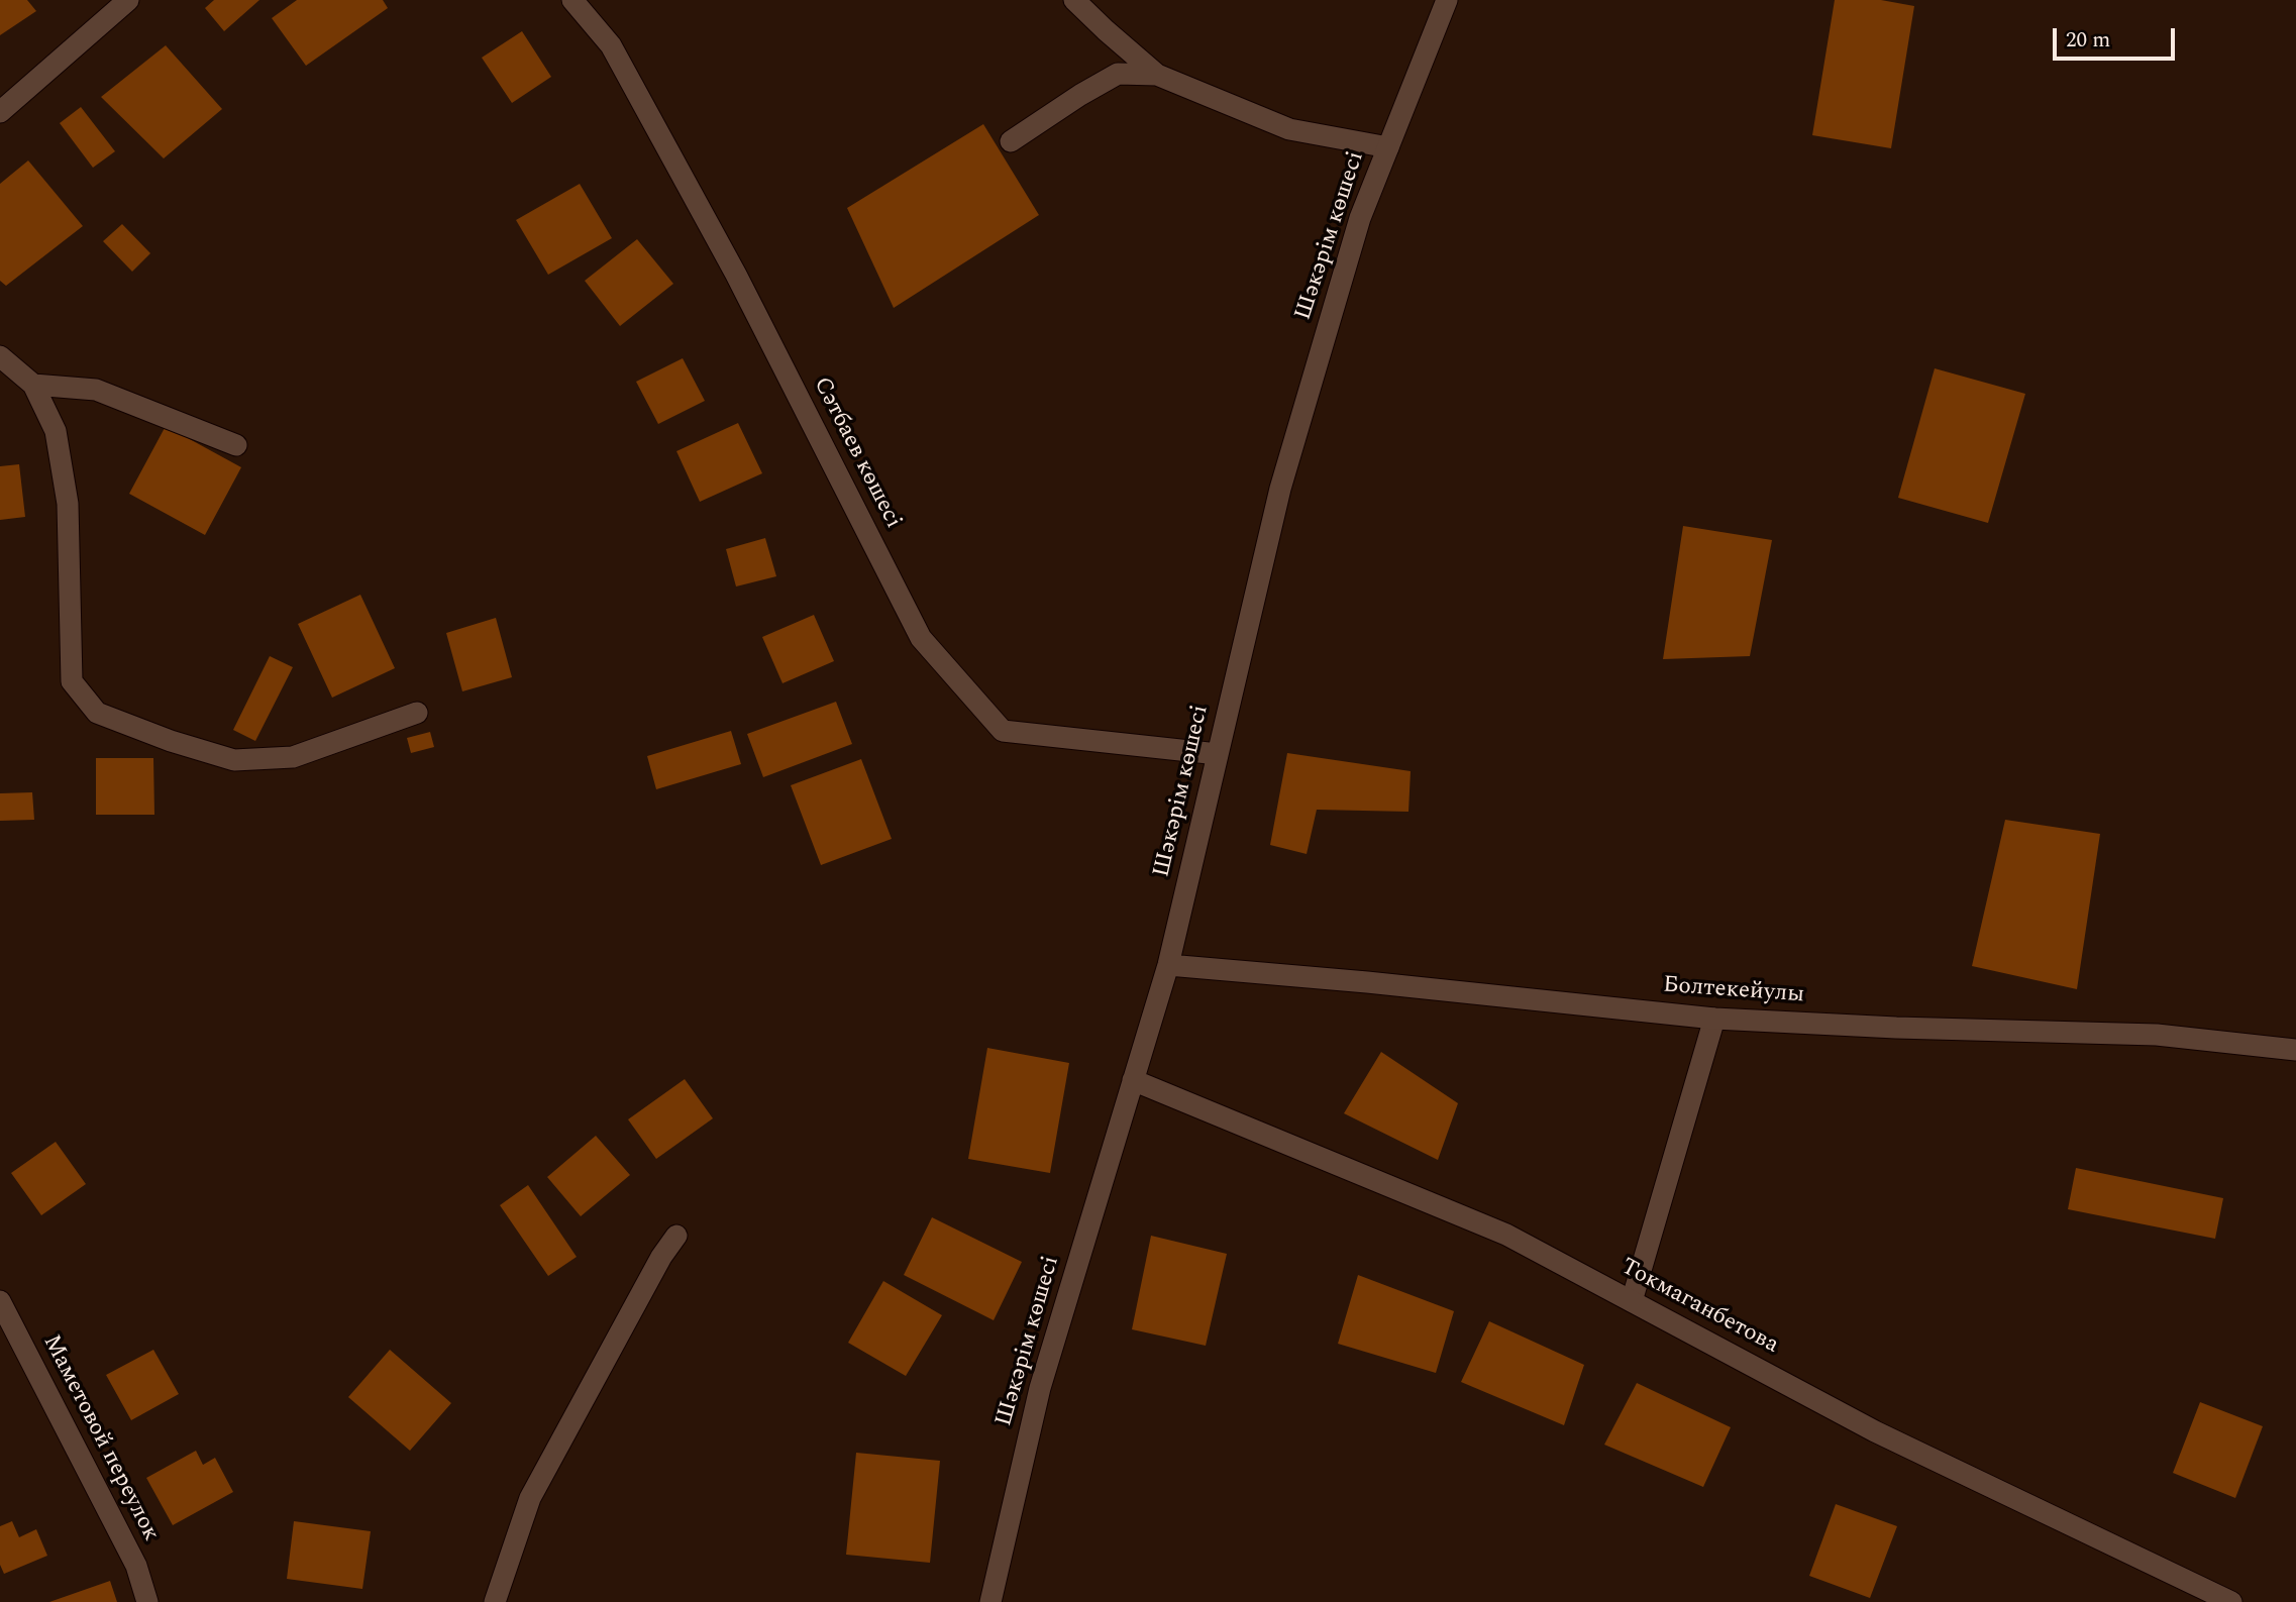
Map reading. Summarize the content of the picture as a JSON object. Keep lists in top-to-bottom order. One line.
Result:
{"streets":{"street":["Шәкәрім көшесі","Сәтбаев көшесі","Болтекейулы","Токмаганбетова","Маметовой переулок"]},"crossings":[["Шәкәрім көшесі","Сәтбаев көшесі"],["Шәкәрім көшесі","Болтекейулы"],["Шәкәрім көшесі","Токмаганбетова"]],"scale_bar":"20 m"}
